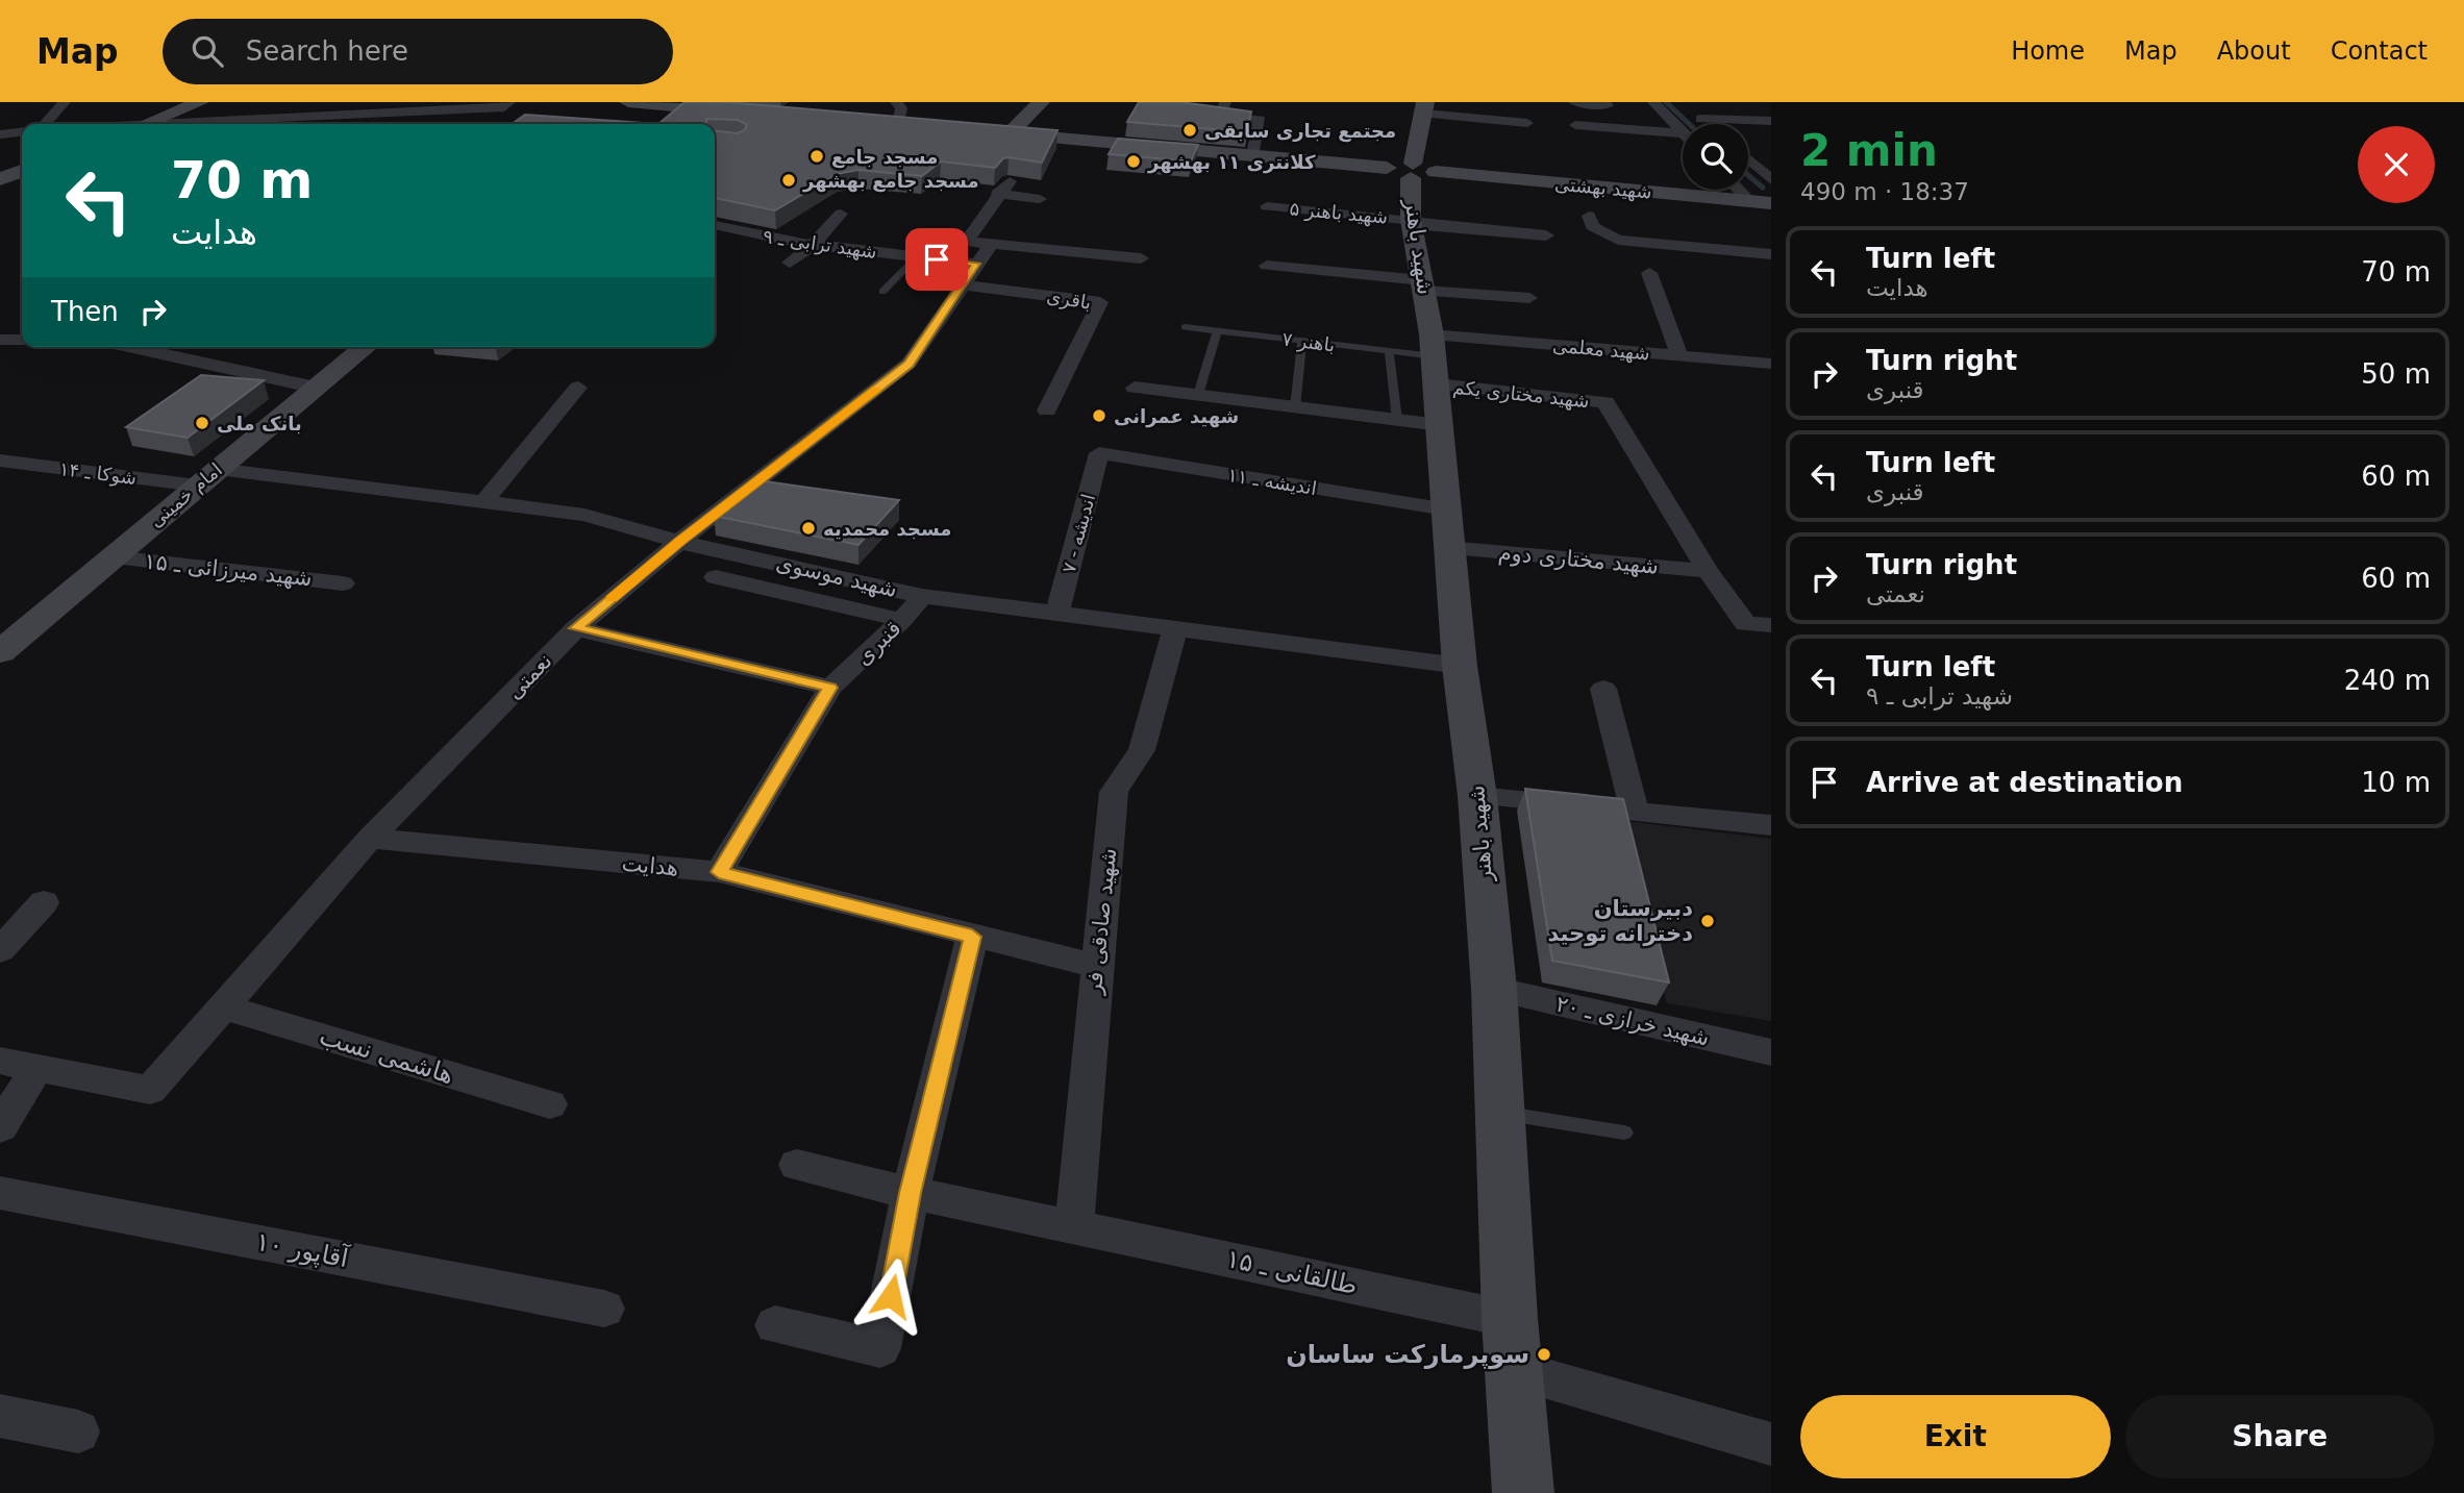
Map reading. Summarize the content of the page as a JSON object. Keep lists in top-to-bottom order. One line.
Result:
{"streets":{"main road":["شهید بهشتی","شهید باهنر","امام خمینی"],"street":["شهید باهنر ۵","شهید ترابی ـ ۹","باقری","شهید معلمی","شهید مختاری یکم","شوکا ـ ۱۴","اندیشه ـ ۱۱","اندیشه - ۷","شهید مختاری دوم","شهید میرزائی ـ ۱۵","شهید موسوی","قنبری","نعمتی","هدایت","شهید صادقی فر","شهید خرازی ـ ۲۰","هاشمی نسب","آقاپور ۱۰","طالقانی ـ ۱۵"],"lane":["باهنر ۷"]},"crossings":[["شهید بهشتی","شهید باهنر"],["شهید باهنر ۵","شهید باهنر"],["شهید ترابی ـ ۹","نعمتی"],["شهید باهنر","باهنر ۷"],["شهید باهنر","شهید معلمی"],["شهید باهنر","شهید مختاری یکم"],["شهید باهنر","اندیشه ـ ۱۱"],["شهید باهنر","شهید مختاری دوم"],["شهید باهنر","شهید موسوی"],["شهید باهنر","شهید خرازی ـ ۲۰"],["شهید باهنر","طالقانی ـ ۱۵"],["باقری","نعمتی"],["باهنر ۷","شهید معلمی"],["شهید مختاری یکم","شهید مختاری دوم"],["شوکا ـ ۱۴","امام خمینی"],["شوکا ـ ۱۴","شهید موسوی"],["اندیشه ـ ۱۱","اندیشه - ۷"],["امام خمینی","شهید میرزائی ـ ۱۵"],["امام خمینی","شهید موسوی"],["اندیشه - ۷","شهید موسوی"],["شهید موسوی","قنبری"],["شهید موسوی","نعمتی"],["شهید موسوی","شهید صادقی فر"],["قنبری","هدایت"],["نعمتی","هدایت"],["نعمتی","هاشمی نسب"],["هدایت","شهید صادقی فر"],["شهید صادقی فر","طالقانی ـ ۱۵"]],"places":["مجتمع تجاری سابقی","مسجد جامع","کلانتری ۱۱ بهشهر","مسجد جامع بهشهر","شهید عمرانی","بانک ملی","مسجد محمدیه","دبیرستان دخترانه توحید","سوپرمارکت ساسان"],"page":{"header":"Map","search":"Search here","nav":["Home","Map","About","Contact"],"heading":["2 min","490 m · 18:37"],"turn":["70 m","هدایت"],"list":[{"name":"Turn left","note":"هدایت","value":"70 m"},{"name":"Turn right","note":"قنبری","value":"50 m"},{"name":"Turn left","note":"قنبری","value":"60 m"},{"name":"Turn right","note":"نعمتی","value":"60 m"},{"name":"Turn left","note":"شهید ترابی ـ ۹","value":"240 m"},{"name":"Arrive at destination","value":"10 m"}],"then":"Then","buttons":["Exit","Share"]}}
